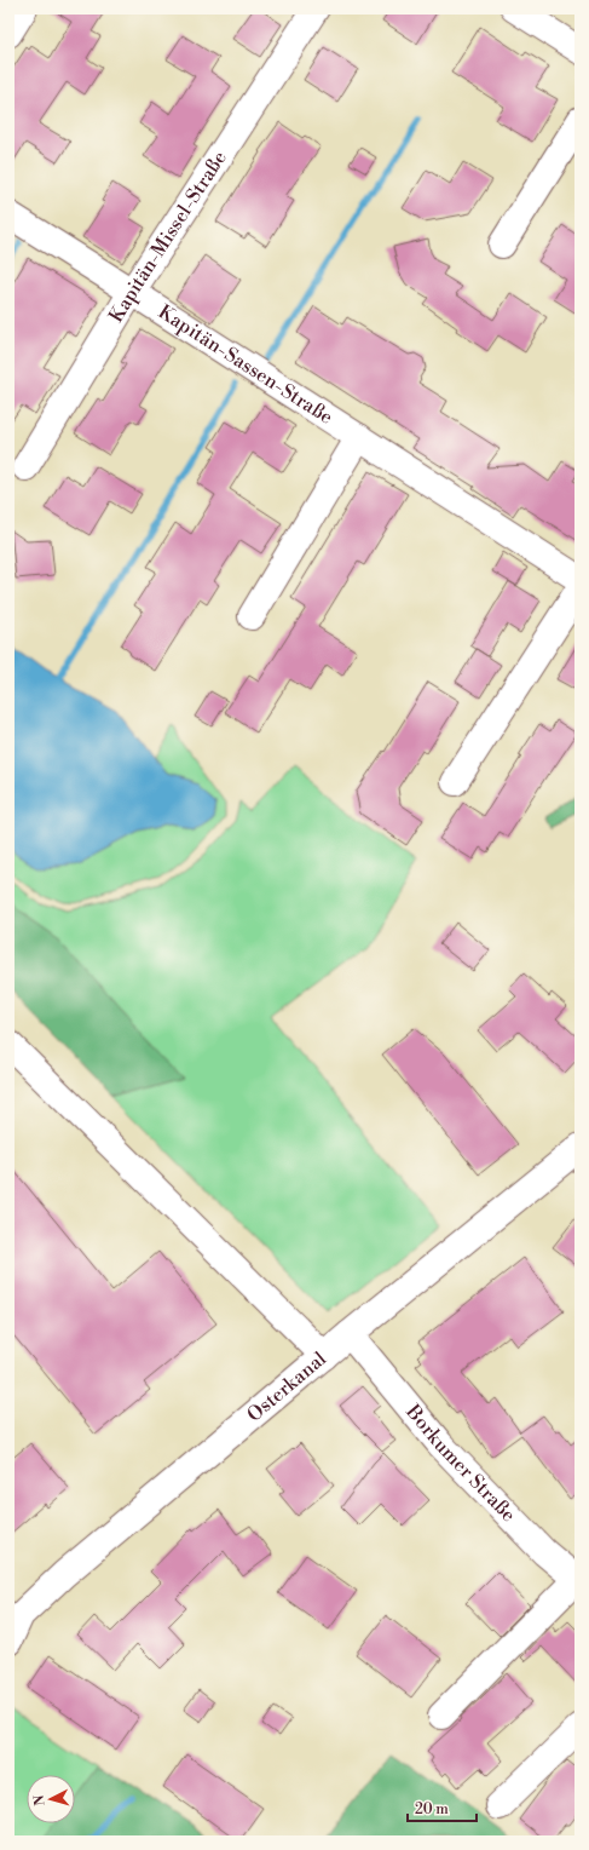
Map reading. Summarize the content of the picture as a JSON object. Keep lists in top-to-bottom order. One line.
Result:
{"streets":{"street":["Kapitän-Missel-Straße","Kapitän-Sassen-Straße","Osterkanal","Borkumer Straße"]},"crossings":[["Kapitän-Missel-Straße","Kapitän-Sassen-Straße"],["Osterkanal","Borkumer Straße"]],"scale_bar":"20 m","north":"left"}
